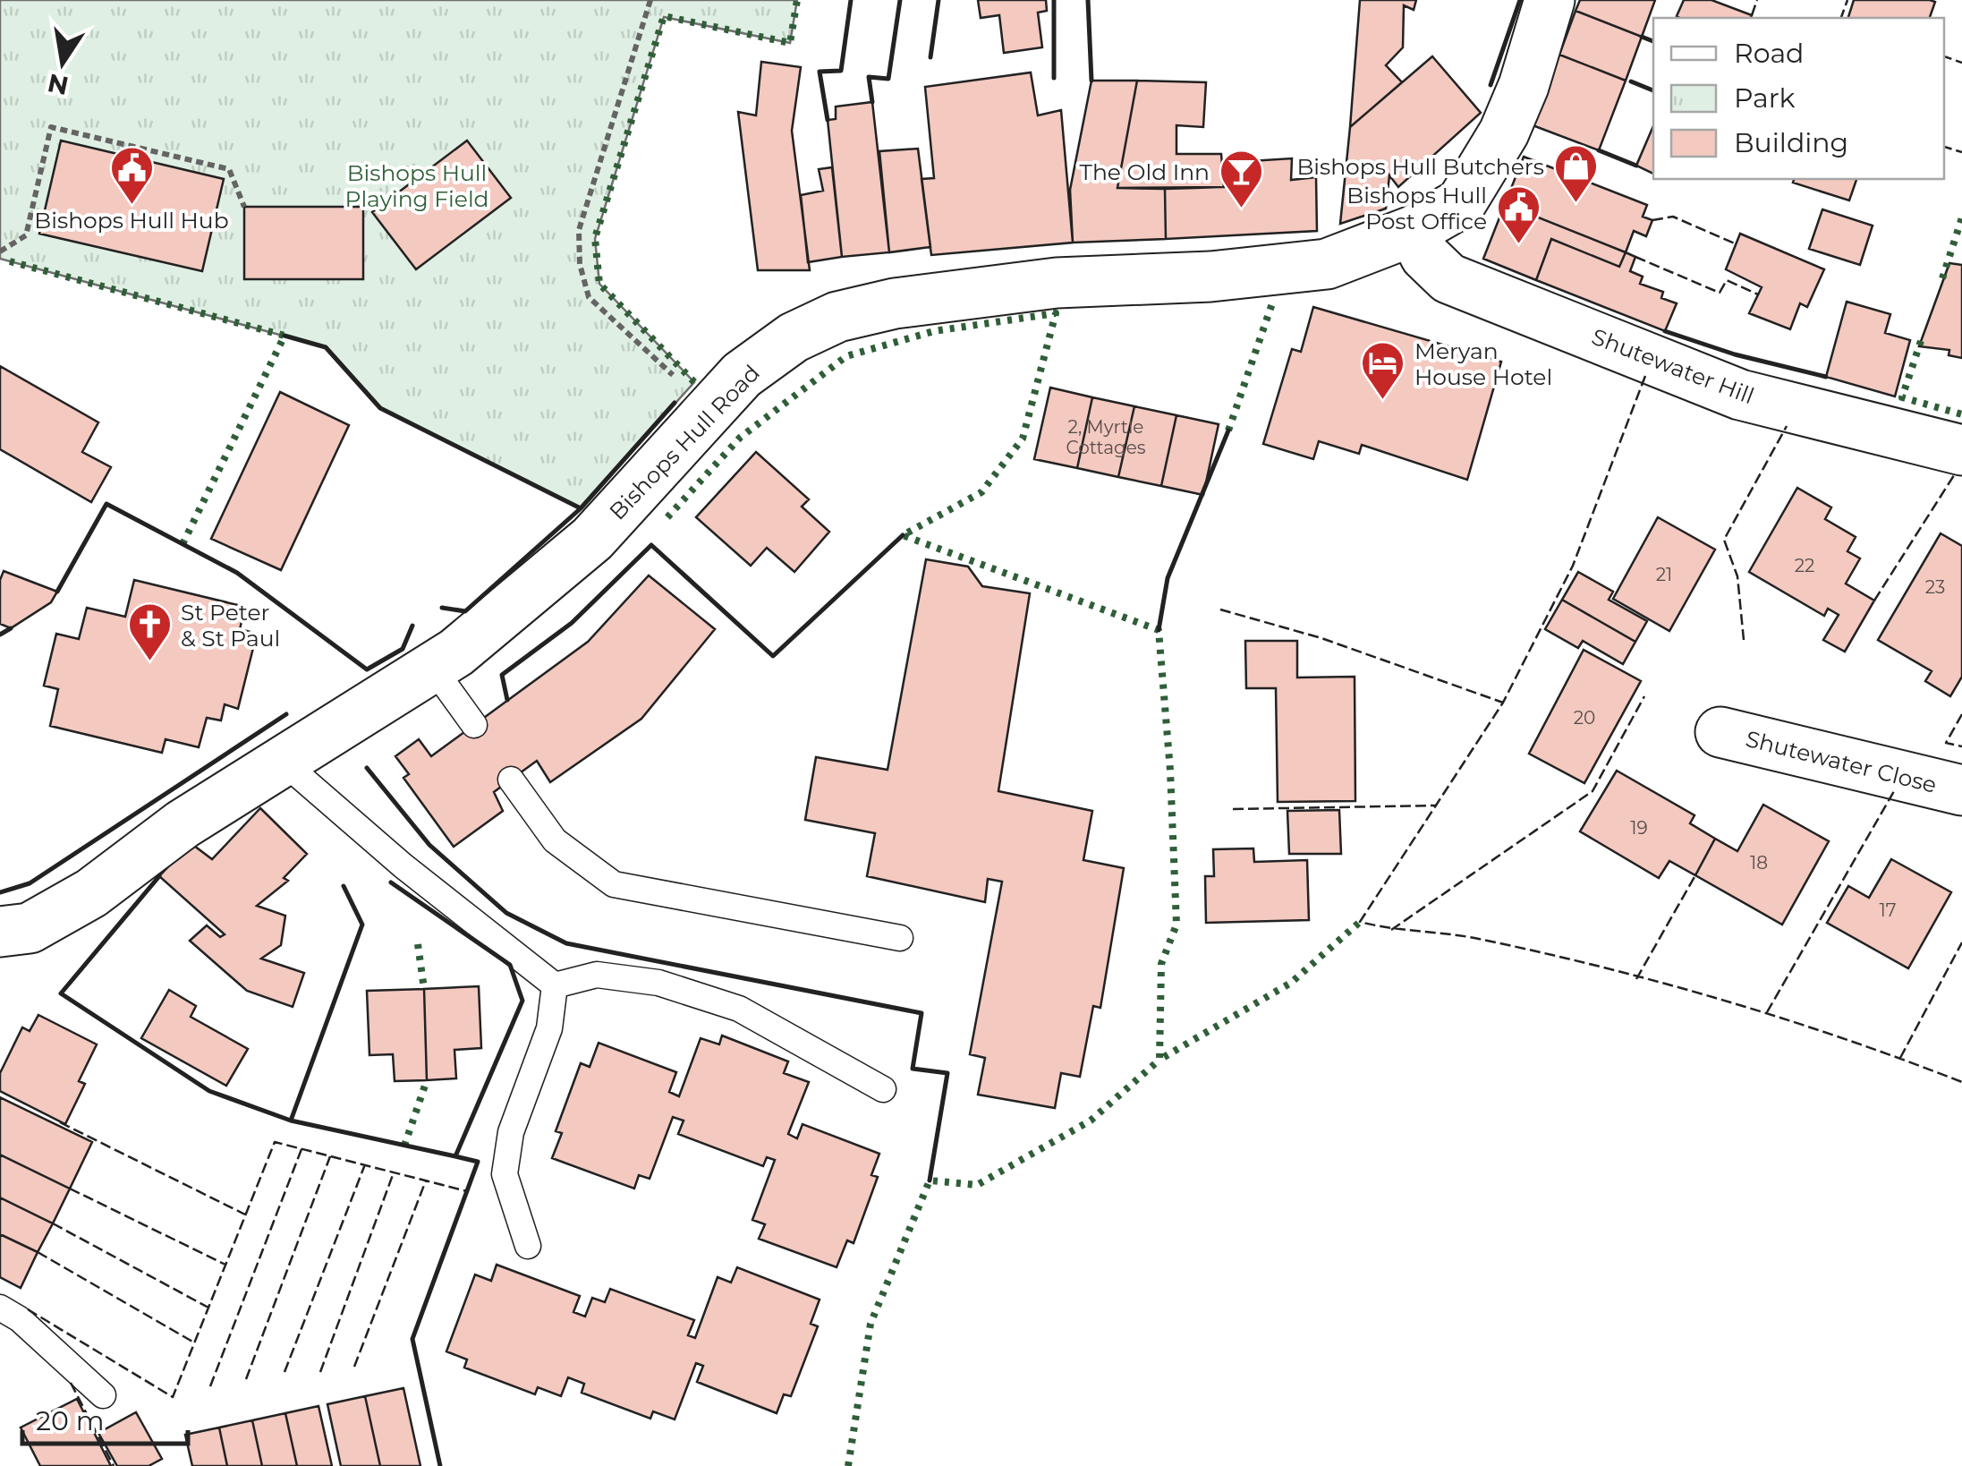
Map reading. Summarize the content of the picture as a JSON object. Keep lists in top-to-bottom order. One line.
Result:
{"streets":{"street":["Shutewater Hill","Bishops Hull Road","Shutewater Close"]},"crossings":[["Shutewater Hill","Bishops Hull Road"]],"parks":["Bishops Hull Playing Field"],"places":{"shop":["Bishops Hull Butchers"],"public building":["Bishops Hull Hub","Bishops Hull Post Office"],"bar":["The Old Inn"],"hotel":["Meryan House Hotel"],"church":["St Peter & St Paul"]},"house_numbers":["2, Myrtle Cottages","22","21","23","20","19","18","17"],"legend":["Road","Park","Building"],"scale_bar":"20 m","north":"bottom"}
